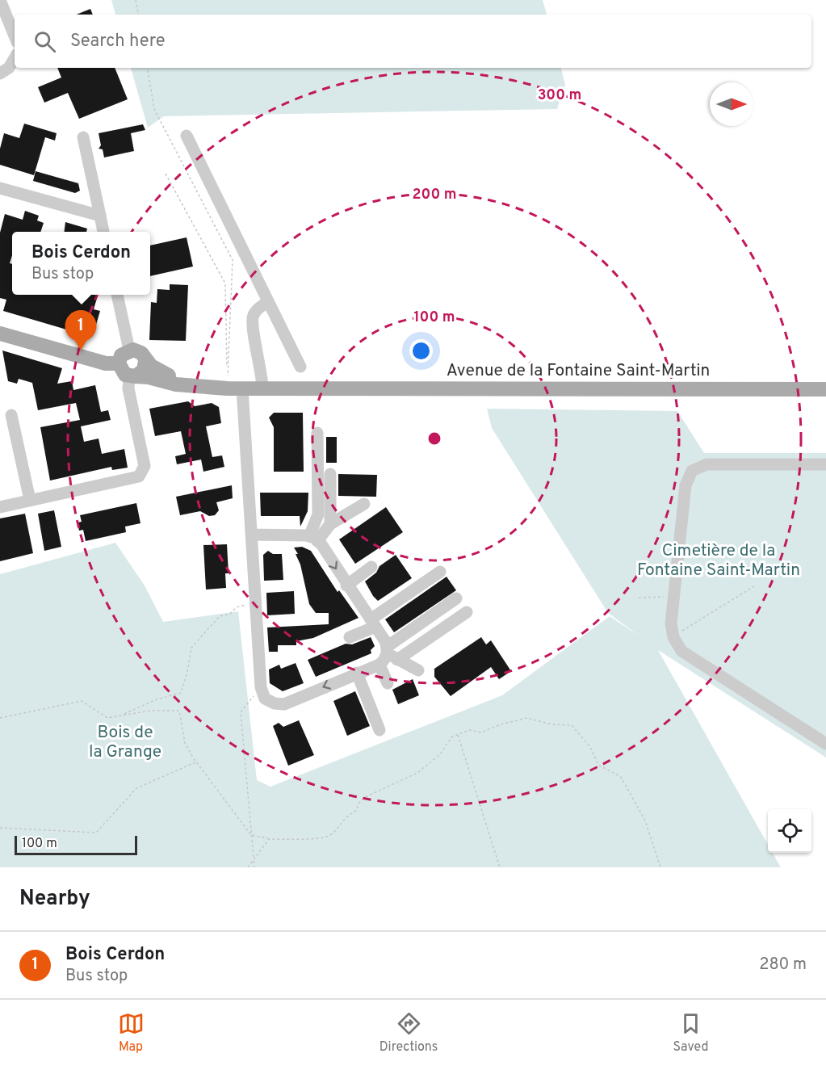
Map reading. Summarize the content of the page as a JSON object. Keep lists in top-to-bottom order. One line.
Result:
{"streets":{"main road":["Avenue de la Fontaine Saint-Martin"]},"parks":["Cimetière de la Fontaine Saint-Martin","Bois de la Grange"],"scale_bar":"100 m","north":"right","page":{"search":"Search here","popup":["Bois Cerdon","Bus stop"],"pins":"1","scale":"100 m","heading":"Nearby","list":[{"mark":"1","name":"Bois Cerdon","note":"Bus stop","value":"280 m"}],"nav":["Map","Directions","Saved"]},"rings":["300 m","200 m","100 m"]}
